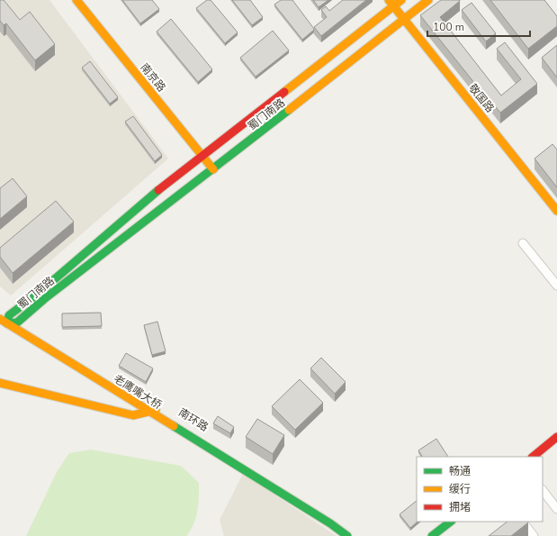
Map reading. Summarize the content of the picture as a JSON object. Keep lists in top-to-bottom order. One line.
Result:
{"streets":{"main road":["南京路","敬国路","蜀门南路","老鹰嘴大桥","南环路"]},"crossings":[["南京路","蜀门南路"],["敬国路","蜀门南路"],["蜀门南路","老鹰嘴大桥"],["蜀门南路","南环路"],["老鹰嘴大桥","南环路"]],"legend":["畅通","缓行","拥堵"],"scale_bar":"100 m"}
